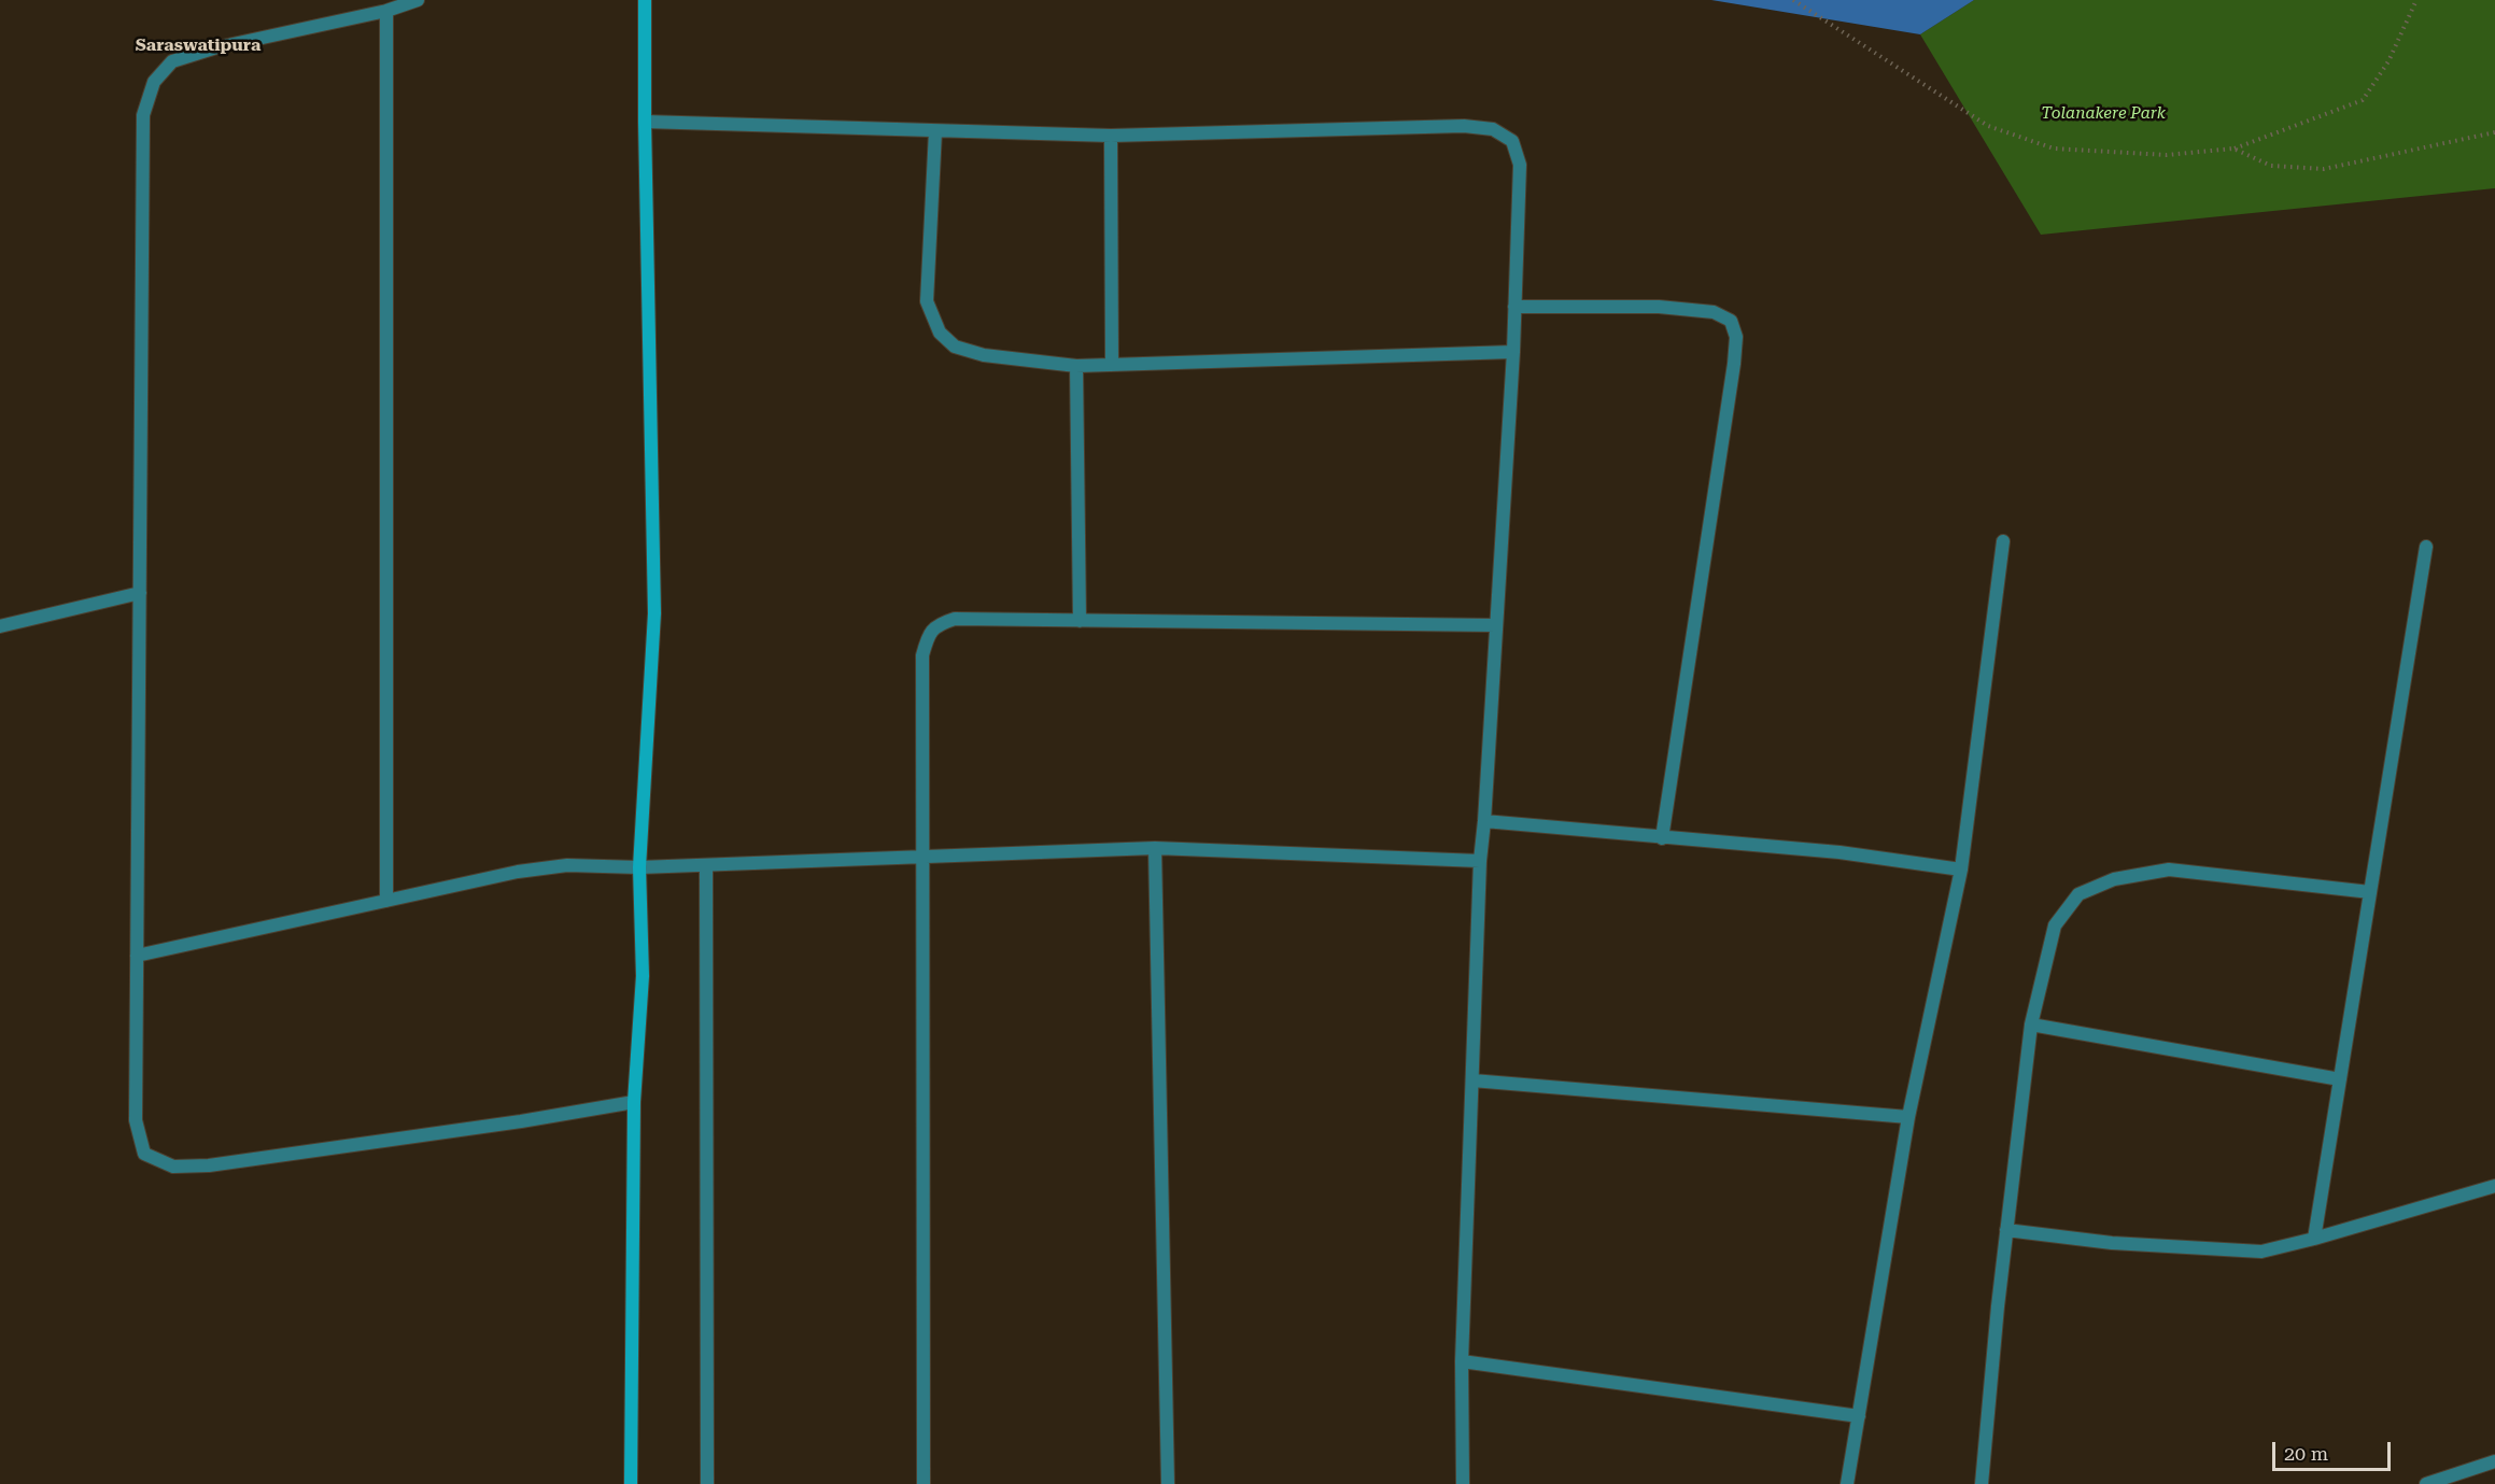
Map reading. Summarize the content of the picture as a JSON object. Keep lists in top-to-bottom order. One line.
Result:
{"districts":["Saraswatipura"],"parks":["Tolanakere Park"],"scale_bar":"20 m"}
